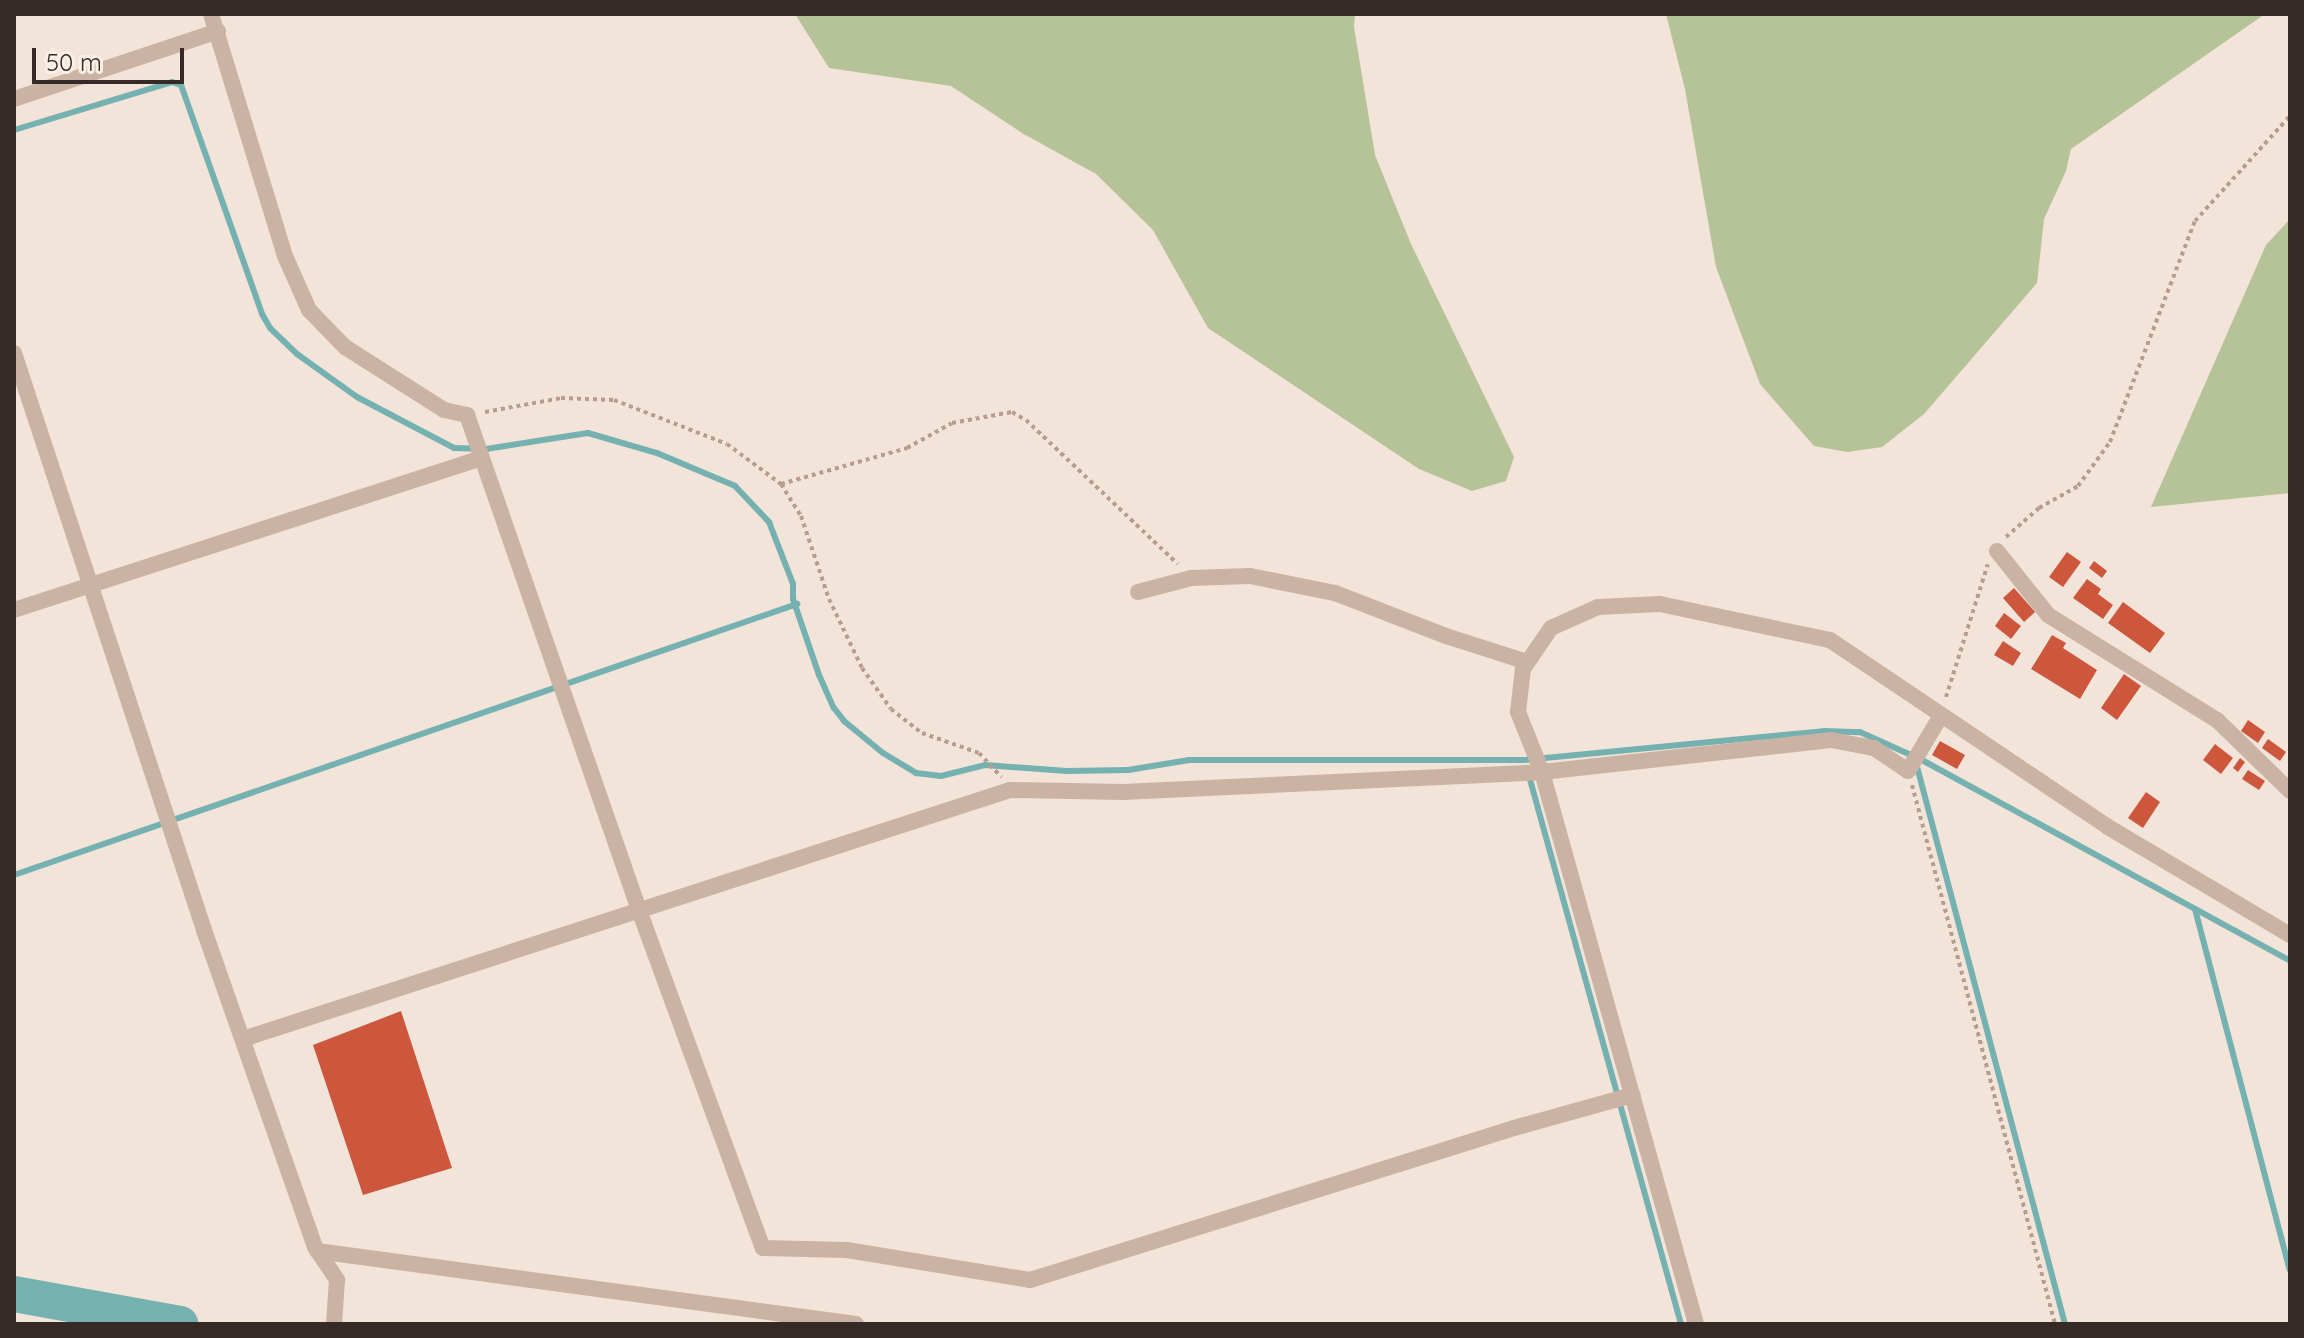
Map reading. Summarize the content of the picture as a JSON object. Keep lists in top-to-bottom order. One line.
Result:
{"scale_bar":"50 m"}
